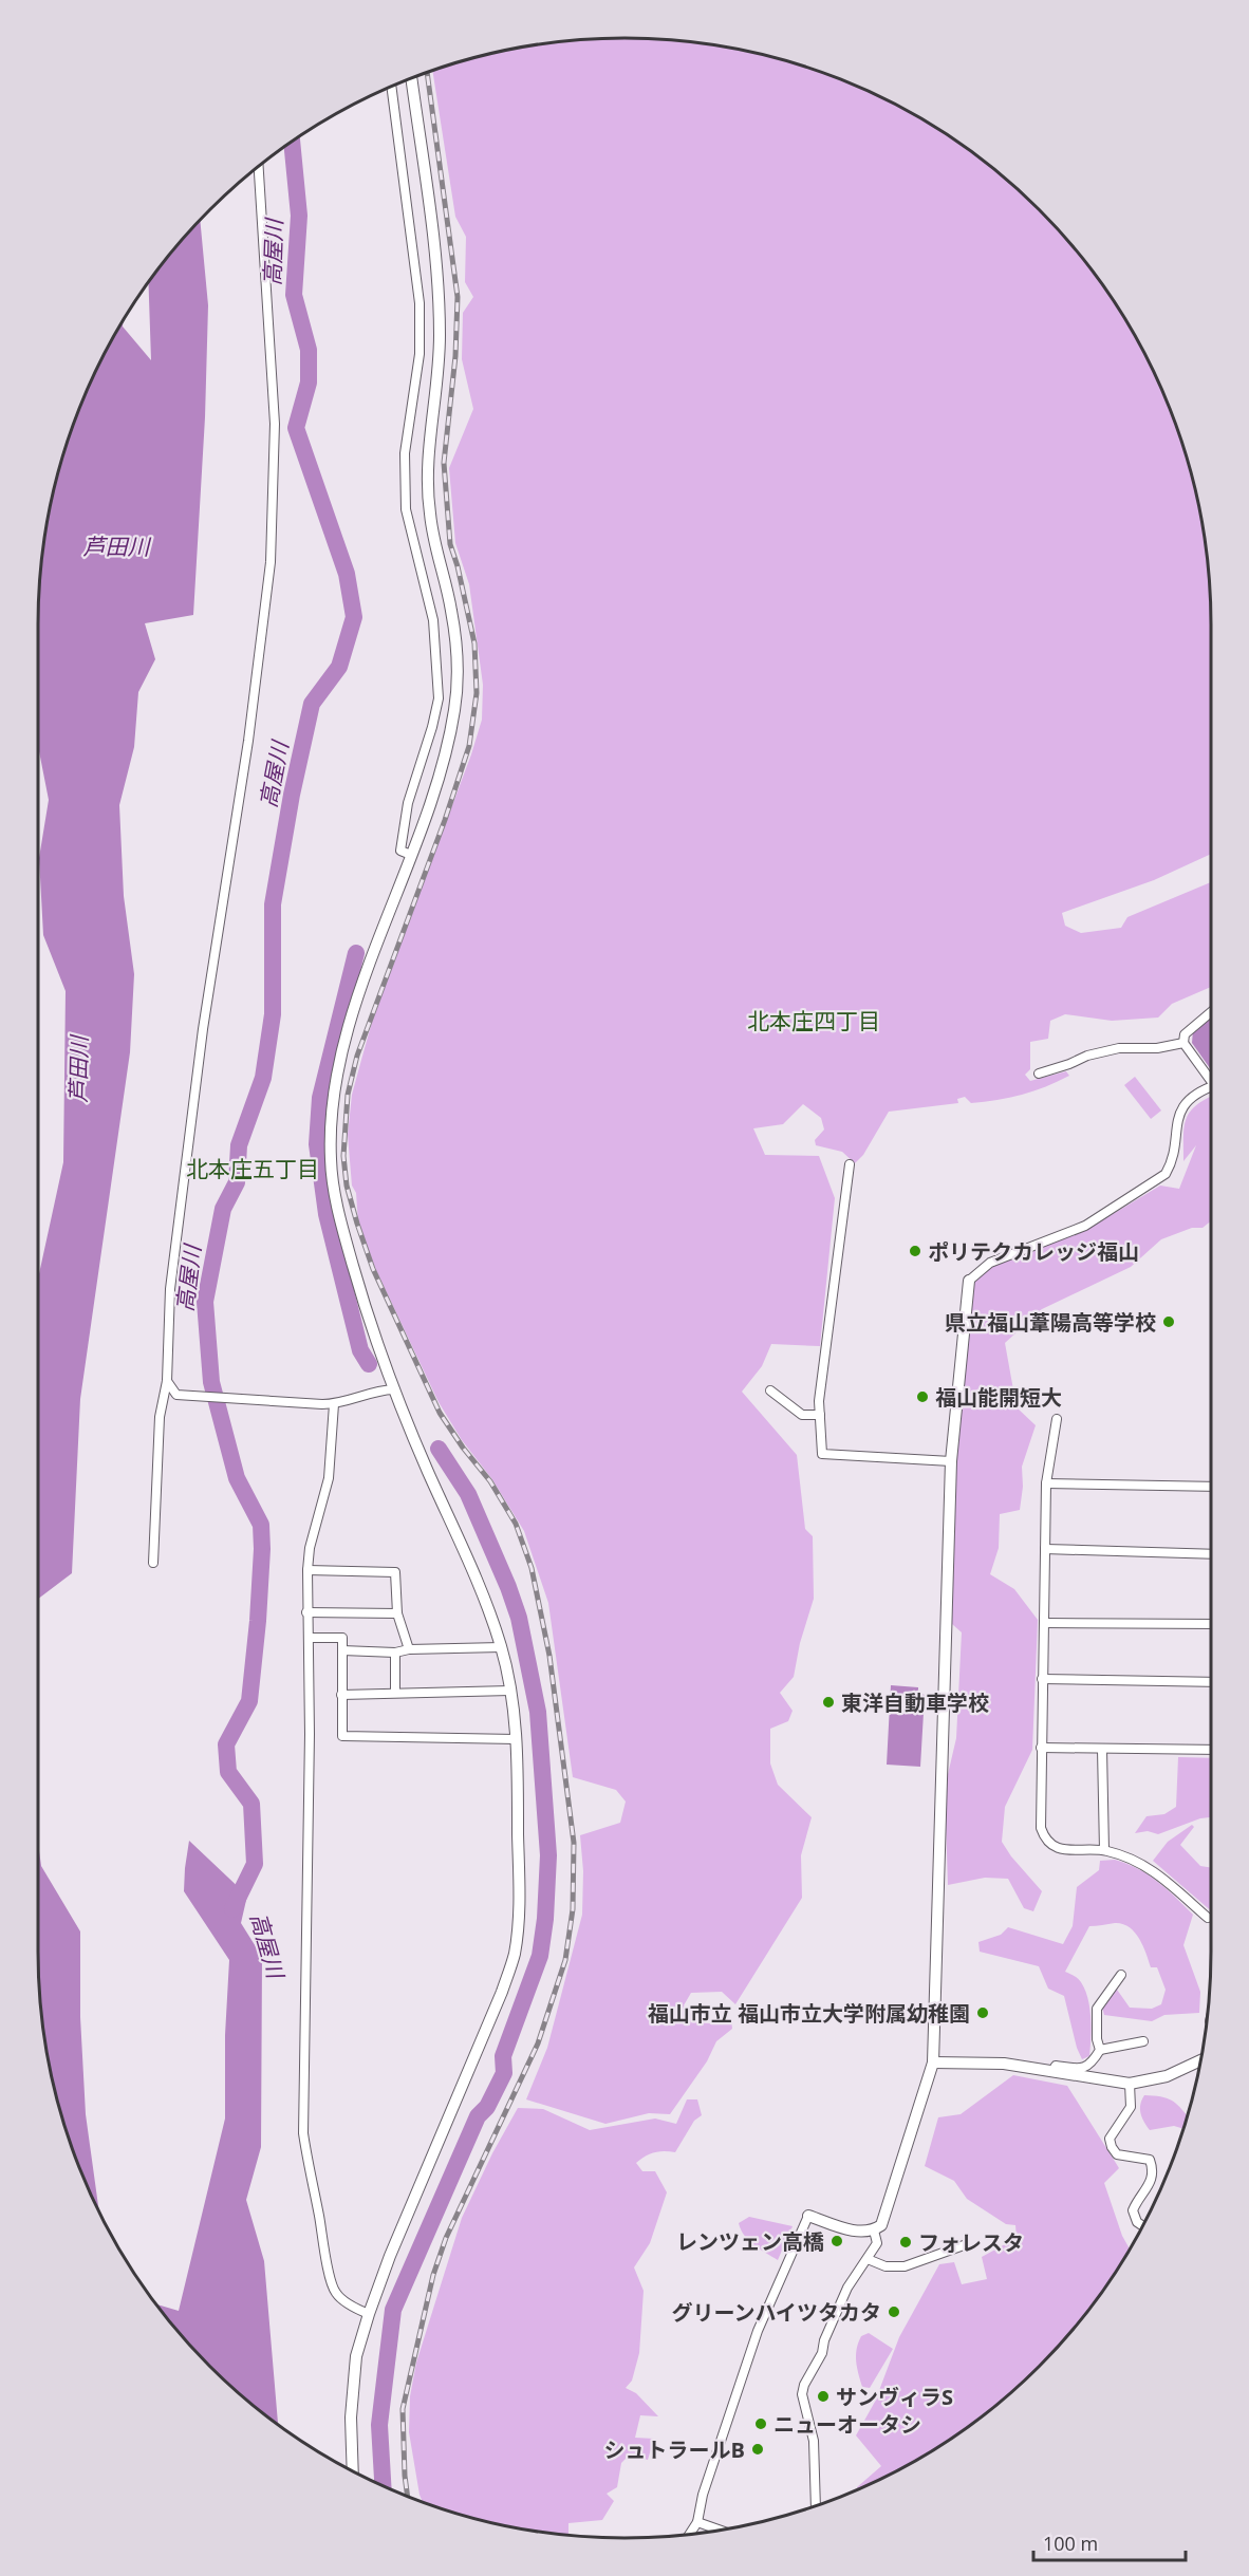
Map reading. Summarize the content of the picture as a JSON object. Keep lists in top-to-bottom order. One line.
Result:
{"districts":["北本庄四丁目","北本庄五丁目"],"water":["高屋川","芦田川"],"places":["ポリテクカレッジ福山","県立福山葦陽高等学校","福山能開短大","東洋自動車学校","福山市立 福山市立大学附属幼稚園","レンツェン高橋","フォレスタ","グリーンハイツタカタ","サンヴィラS","ニューオータシ","シュトラールB"],"scale_bar":"100 m"}
